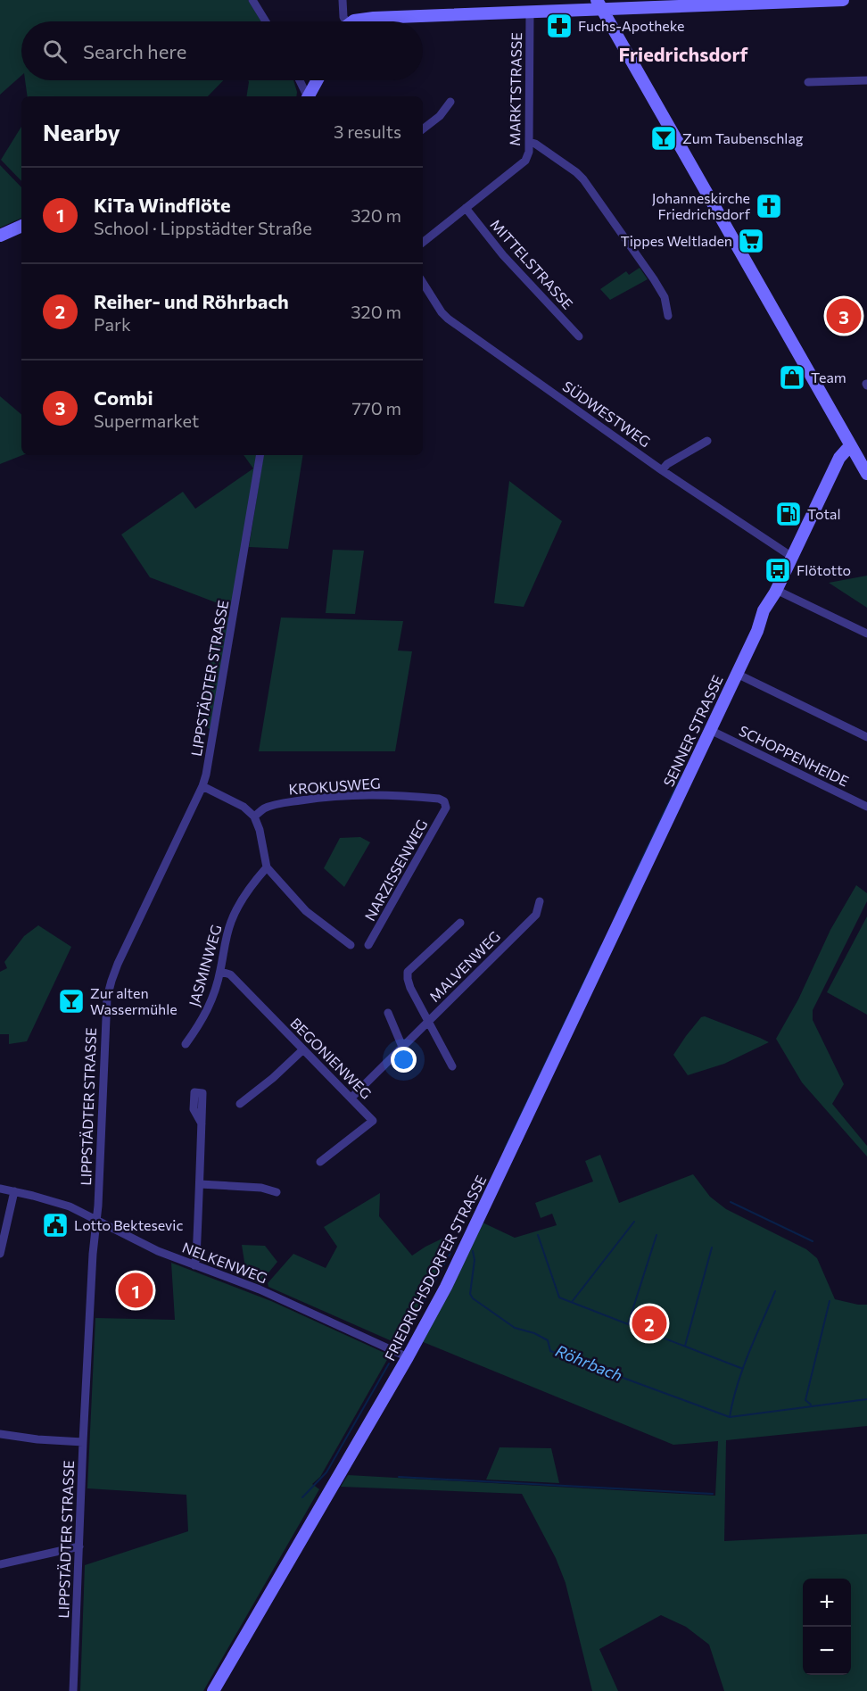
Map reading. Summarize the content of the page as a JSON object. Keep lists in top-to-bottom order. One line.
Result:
{"streets":{"main road":["SENNER STRASSE","FRIEDRICHSDORFER STRASSE"],"street":["MARKTSTRASSE","MITTELSTRASSE","SÜDWESTWEG","LIPPSTÄDTER STRASSE","SCHOPPENHEIDE","KROKUSWEG","NARZISSENWEG","JASMINWEG","MALVENWEG","BEGONIENWEG","NELKENWEG"]},"crossings":[["MARKTSTRASSE","MITTELSTRASSE"],["SÜDWESTWEG","SENNER STRASSE"],["LIPPSTÄDTER STRASSE","NELKENWEG"],["SENNER STRASSE","SCHOPPENHEIDE"],["SENNER STRASSE","FRIEDRICHSDORFER STRASSE"],["KROKUSWEG","NARZISSENWEG"],["JASMINWEG","BEGONIENWEG"],["MALVENWEG","BEGONIENWEG"],["NELKENWEG","FRIEDRICHSDORFER STRASSE"]],"districts":["Friedrichsdorf"],"water":["Röhrbach"],"places":{"pharmacy":["Fuchs-Apotheke"],"bar":["Zum Taubenschlag","Zur alten Wassermühle"],"church":["Johanneskirche Friedrichsdorf"],"supermarket":["Tippes Weltladen"],"shop":["Team"],"fuel station":["Total"],"bus stop":["Flötotto"],"public building":["Lotto Bektesevic"]},"page":{"search":"Search here","heading":["Nearby","3 results"],"list":[{"mark":"1","name":"KiTa Windflöte","note":"School · Lippstädter Straße","value":"320 m"},{"mark":"2","name":"Reiher- und Röhrbach","note":"Park","value":"320 m"},{"mark":"3","name":"Combi","note":"Supermarket","value":"770 m"}],"pins":["3","1","2"],"map_buttons":["+","−"]}}
